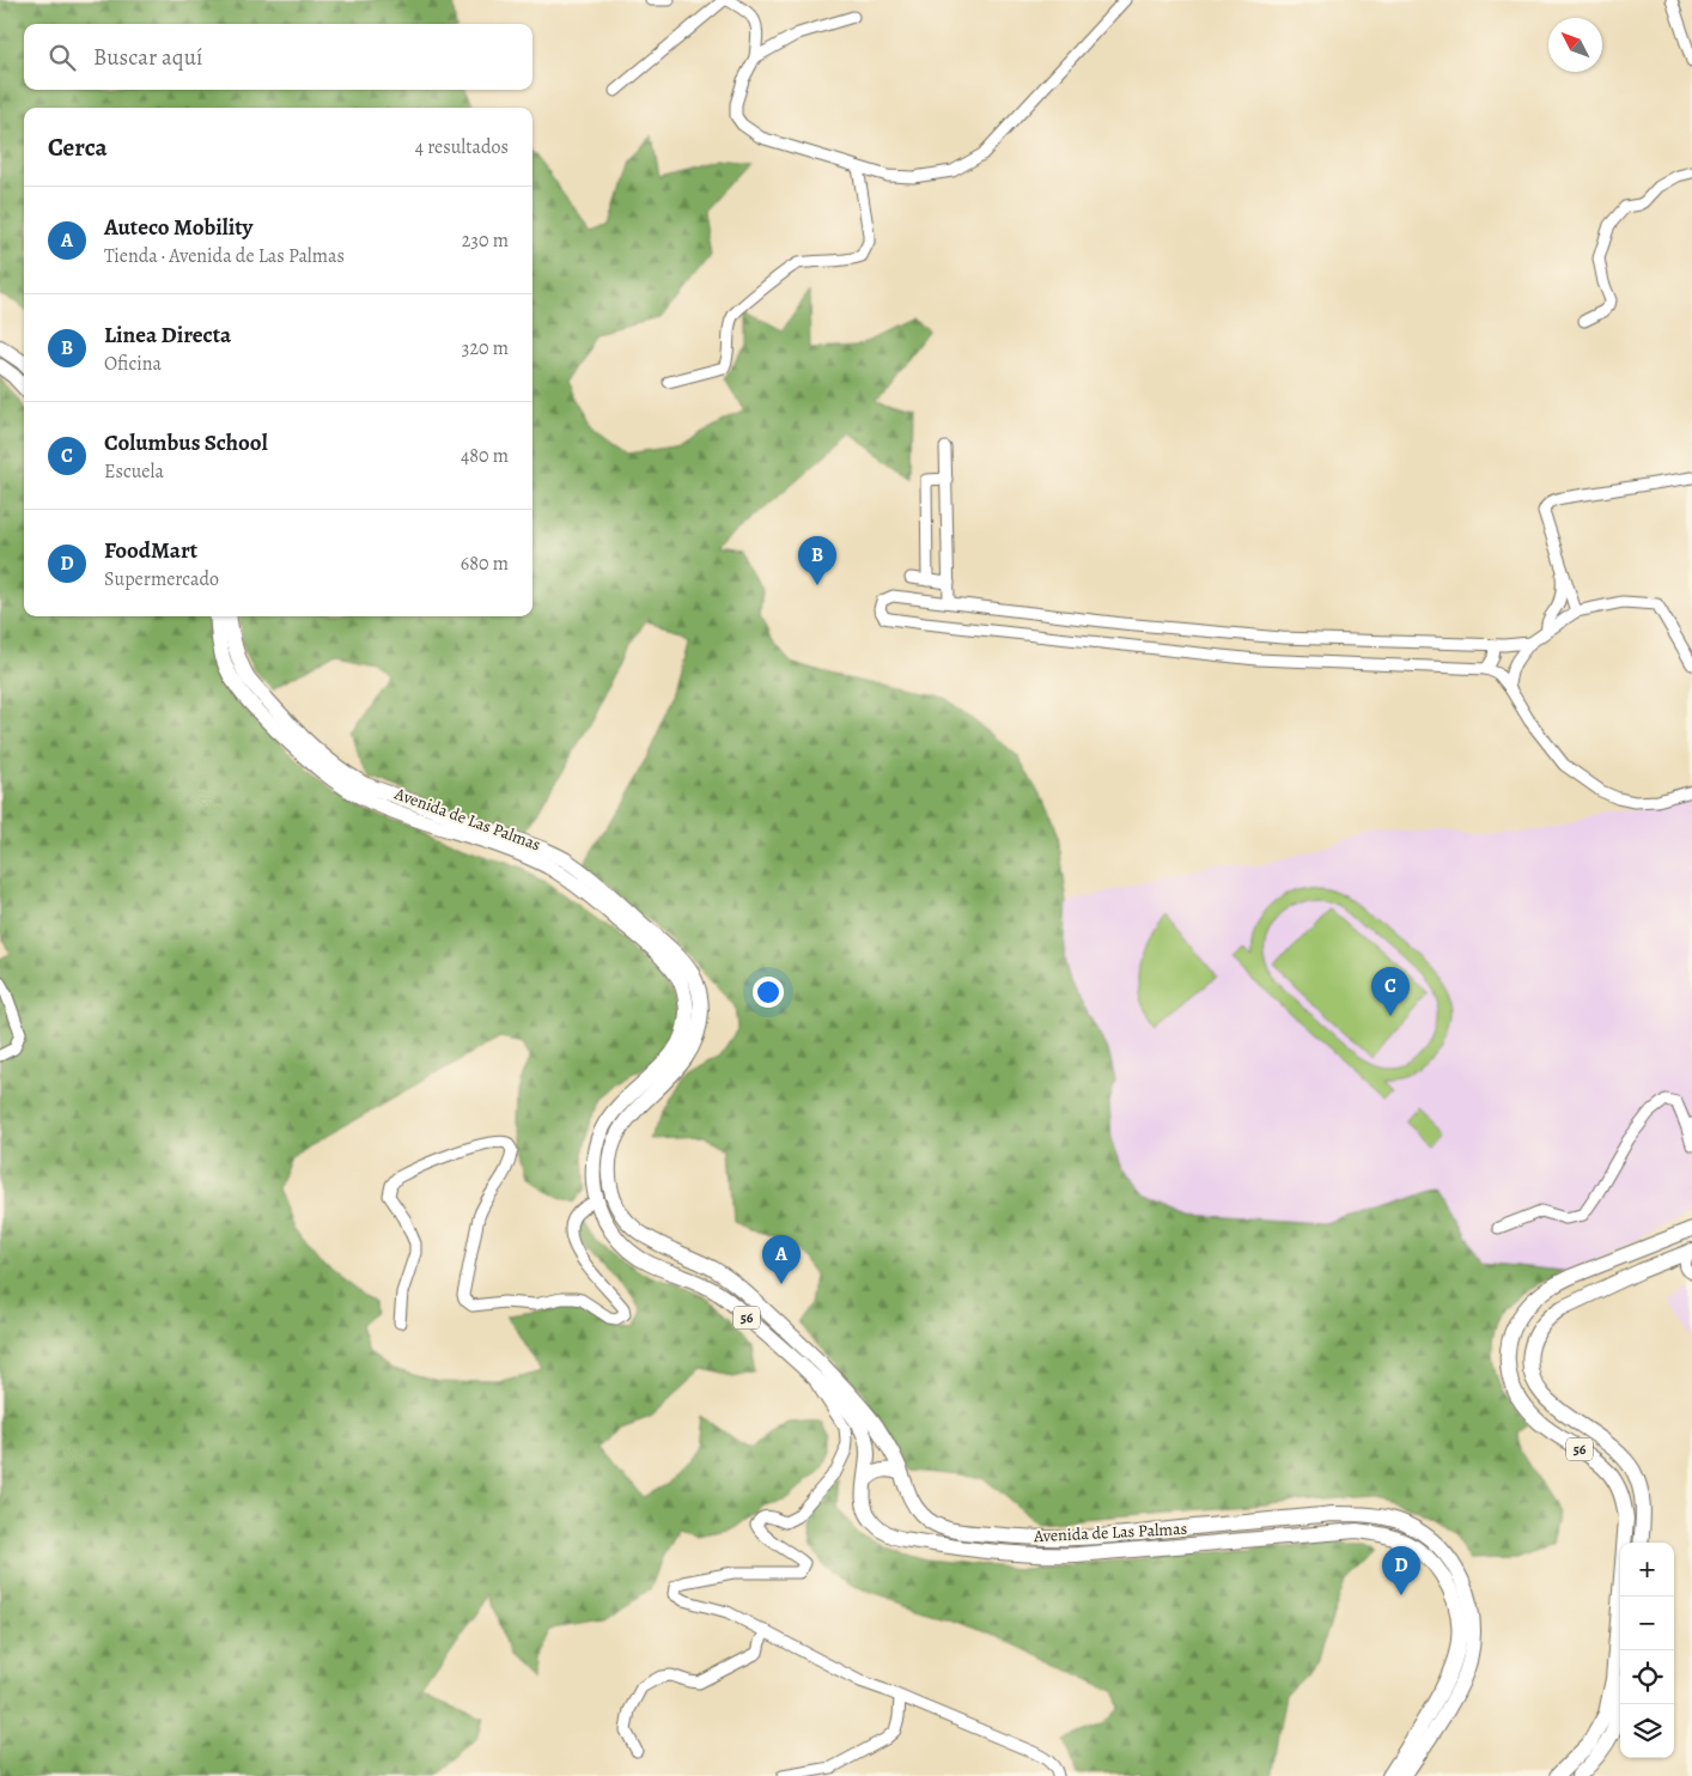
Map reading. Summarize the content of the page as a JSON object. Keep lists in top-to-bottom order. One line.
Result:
{"streets":{"main road":["Avenida de Las Palmas","56"]},"north":"top left","page":{"search":"Buscar aquí","heading":["Cerca","4 resultados"],"list":[{"mark":"A","name":"Auteco Mobility","note":"Tienda · Avenida de Las Palmas","value":"230 m"},{"mark":"B","name":"Linea Directa","note":"Oficina","value":"320 m"},{"mark":"C","name":"Columbus School","note":"Escuela","value":"480 m"},{"mark":"D","name":"FoodMart","note":"Supermercado","value":"680 m"}],"pins":["B","C","A","D"],"map_buttons":["+","−"]}}
